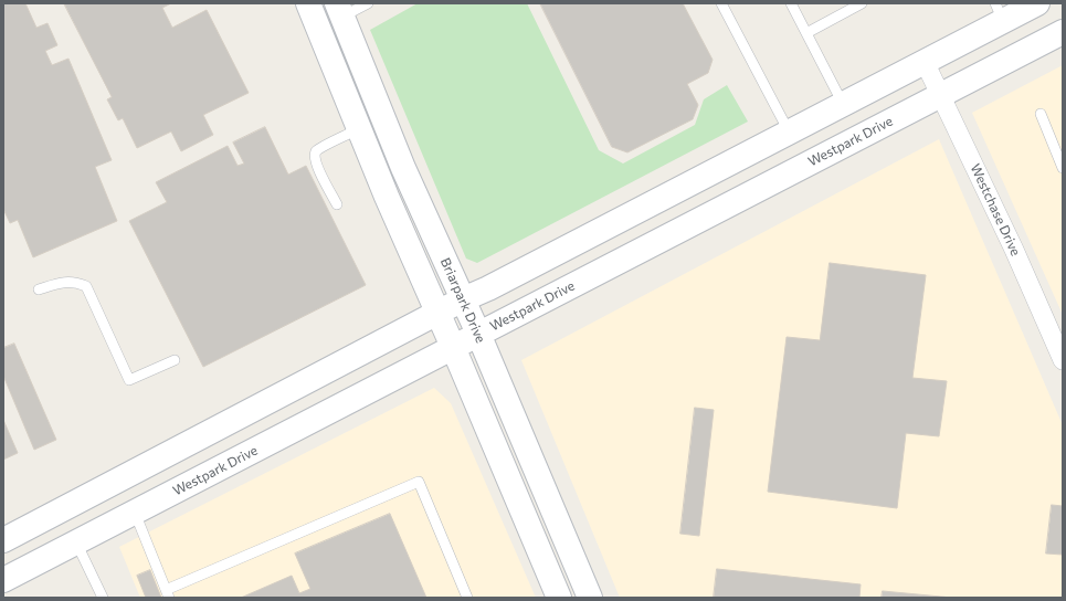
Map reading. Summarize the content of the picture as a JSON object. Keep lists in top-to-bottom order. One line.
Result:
{"streets":{"main road":["Westpark Drive","Briarpark Drive"],"street":["Westchase Drive"]},"crossings":[["Westpark Drive","Westchase Drive"],["Westpark Drive","Briarpark Drive"]]}
